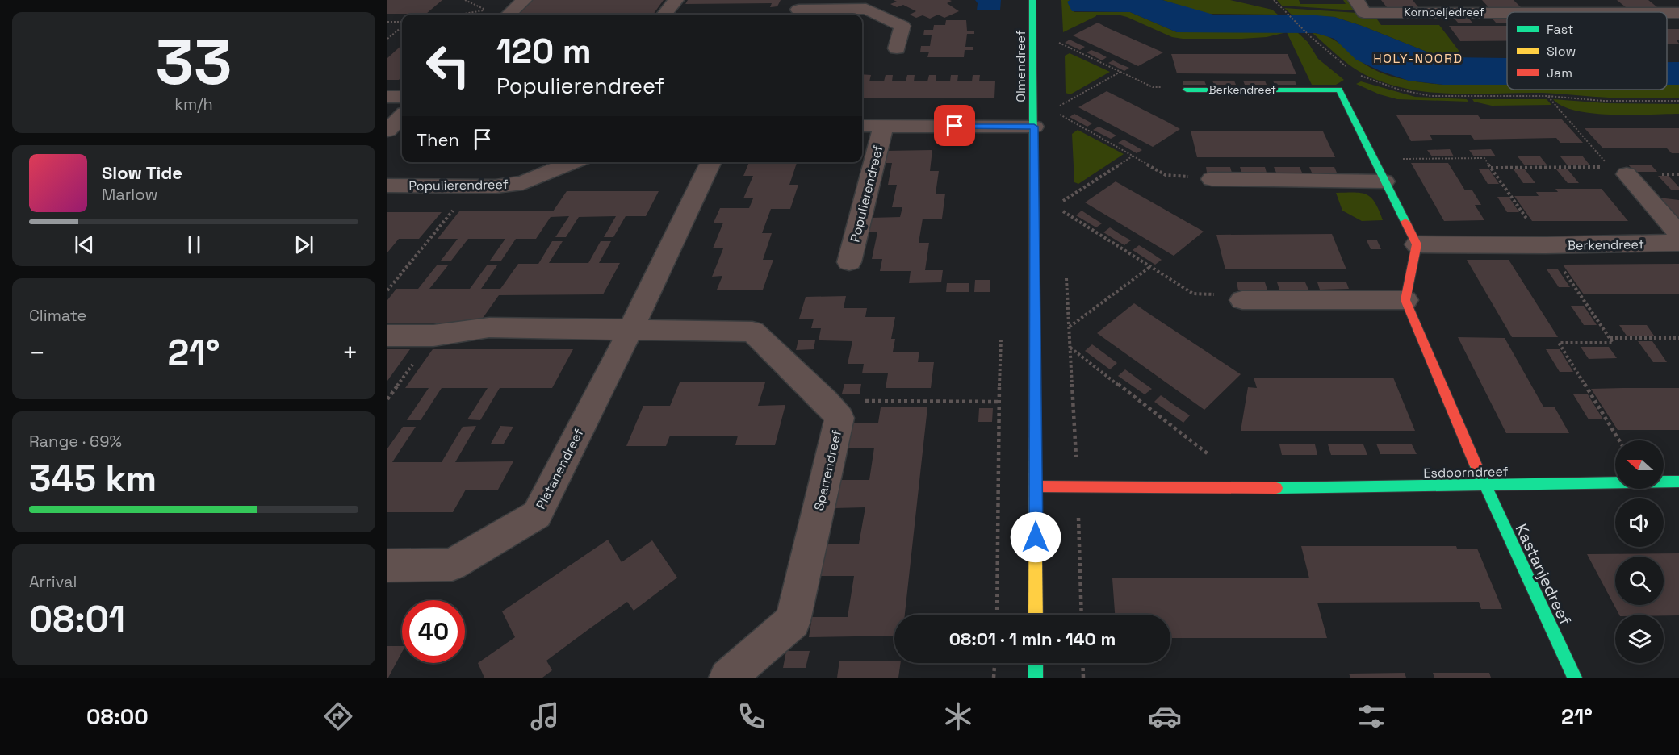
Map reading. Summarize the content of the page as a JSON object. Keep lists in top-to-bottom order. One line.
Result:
{"streets":{"street":["Kornoeljedreef","Olmendreef","Berkendreef","Populierendreef","Platanendreef","Sparrendreef","Esdoorndreef","Kastanjedreef"]},"crossings":[["Olmendreef","Populierendreef"],["Olmendreef","Esdoorndreef"],["Platanendreef","Sparrendreef"],["Esdoorndreef","Kastanjedreef"]],"districts":["HOLY-NOORD"],"legend":["Fast","Slow","Jam"],"north":"left","page":{"tile":[["33","km/h"],"Climate",["Range · 69%","345 km"],["Arrival","08:01"]],"turn":["120 m","Populierendreef"],"then":"Then","song":["Slow Tide","Marlow"],"heat":["−","21°","+"],"limit":"40","trip":"08:01 · 1 min · 140 m","tabs":["08:00","21°"]}}
